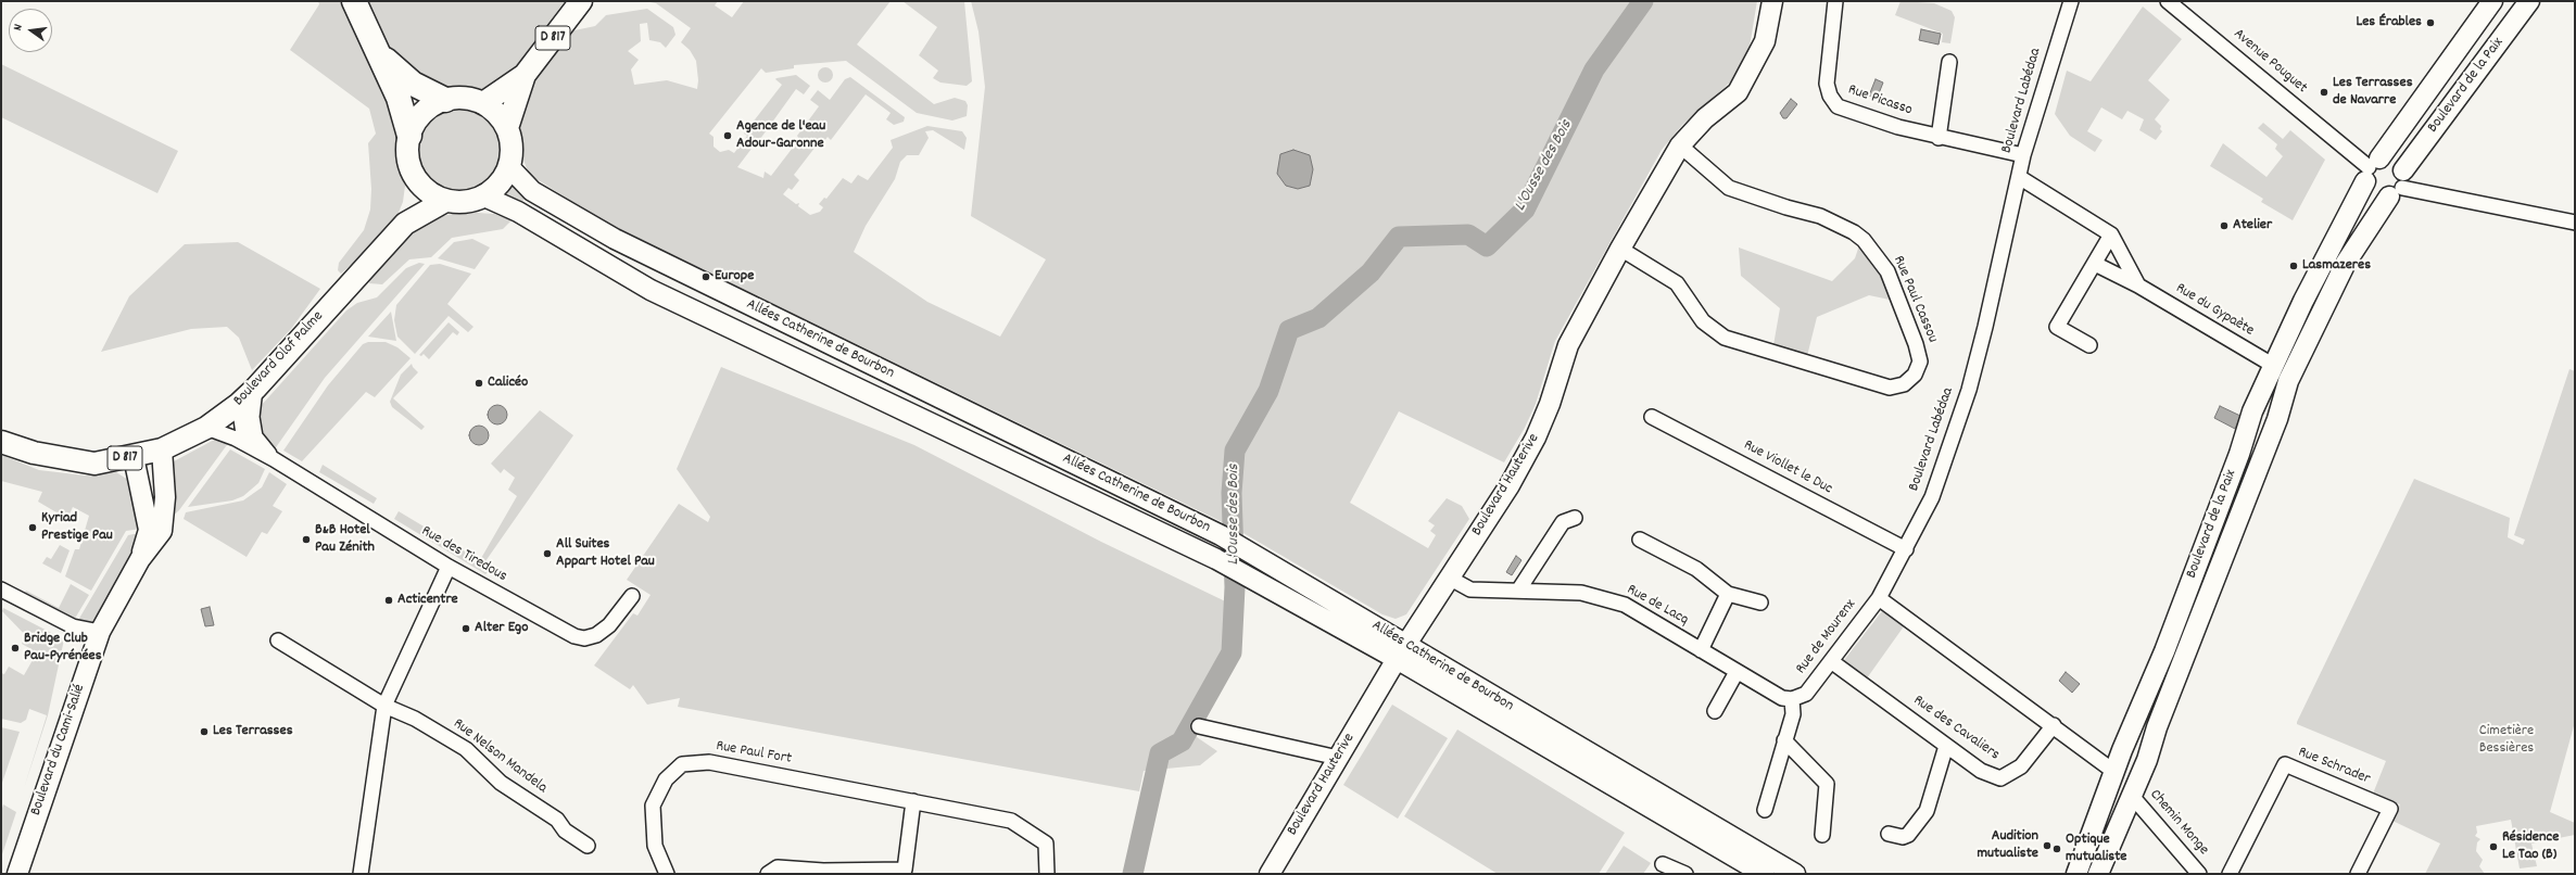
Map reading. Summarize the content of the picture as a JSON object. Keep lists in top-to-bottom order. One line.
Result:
{"streets":{"main road":["D 817","Boulevard de la Paix","Allées Catherine de Bourbon","Boulevard Olof Palme","Boulevard Hauterive","Boulevard du Cami-Salié"],"street":["Avenue Pouguet","Rue Picasso","Boulevard Labédaa","Rue Paul Cassou","Rue du Gypaète","Rue Viollet le Duc","Rue des Tiredous","Rue de Lacq","Rue de Mourenx","Rue des Cavaliers","Rue Paul Fort","Rue Nelson Mandela","Rue Schrader","Chemin Monge"]},"crossings":[["D 817","Allées Catherine de Bourbon"],["D 817","Boulevard Olof Palme"],["Avenue Pouguet","Boulevard de la Paix"],["Boulevard de la Paix","Rue du Gypaète"],["Boulevard de la Paix","Chemin Monge"],["Rue Picasso","Boulevard Labédaa"],["Boulevard Labédaa","Rue Viollet le Duc"],["Boulevard Labédaa","Rue de Mourenx"],["Rue Paul Cassou","Boulevard Hauterive"],["Allées Catherine de Bourbon","Boulevard Olof Palme"],["Allées Catherine de Bourbon","Boulevard Hauterive"],["Boulevard Olof Palme","Rue des Tiredous"],["Boulevard Olof Palme","Boulevard du Cami-Salié"],["Boulevard Hauterive","Rue de Lacq"],["Rue de Lacq","Rue de Mourenx"],["Rue de Mourenx","Rue des Cavaliers"]],"water":["L'Ousse des Bois"],"parks":["Cimetière Bessières"],"places":["Les Érables","Les Terrasses de Navarre","Agence de l'eau Adour-Garonne","Atelier","Lasmazeres","Europe","Calicéo","Kyriad Prestige Pau","B&B Hotel Pau Zénith","All Suites Appart Hotel Pau","Acticentre","Alter Ego","Bridge Club Pau-Pyrénées","Les Terrasses","Audition mutualiste","Résidence Le Tao (B)","Optique mutualiste"],"north":"left"}
